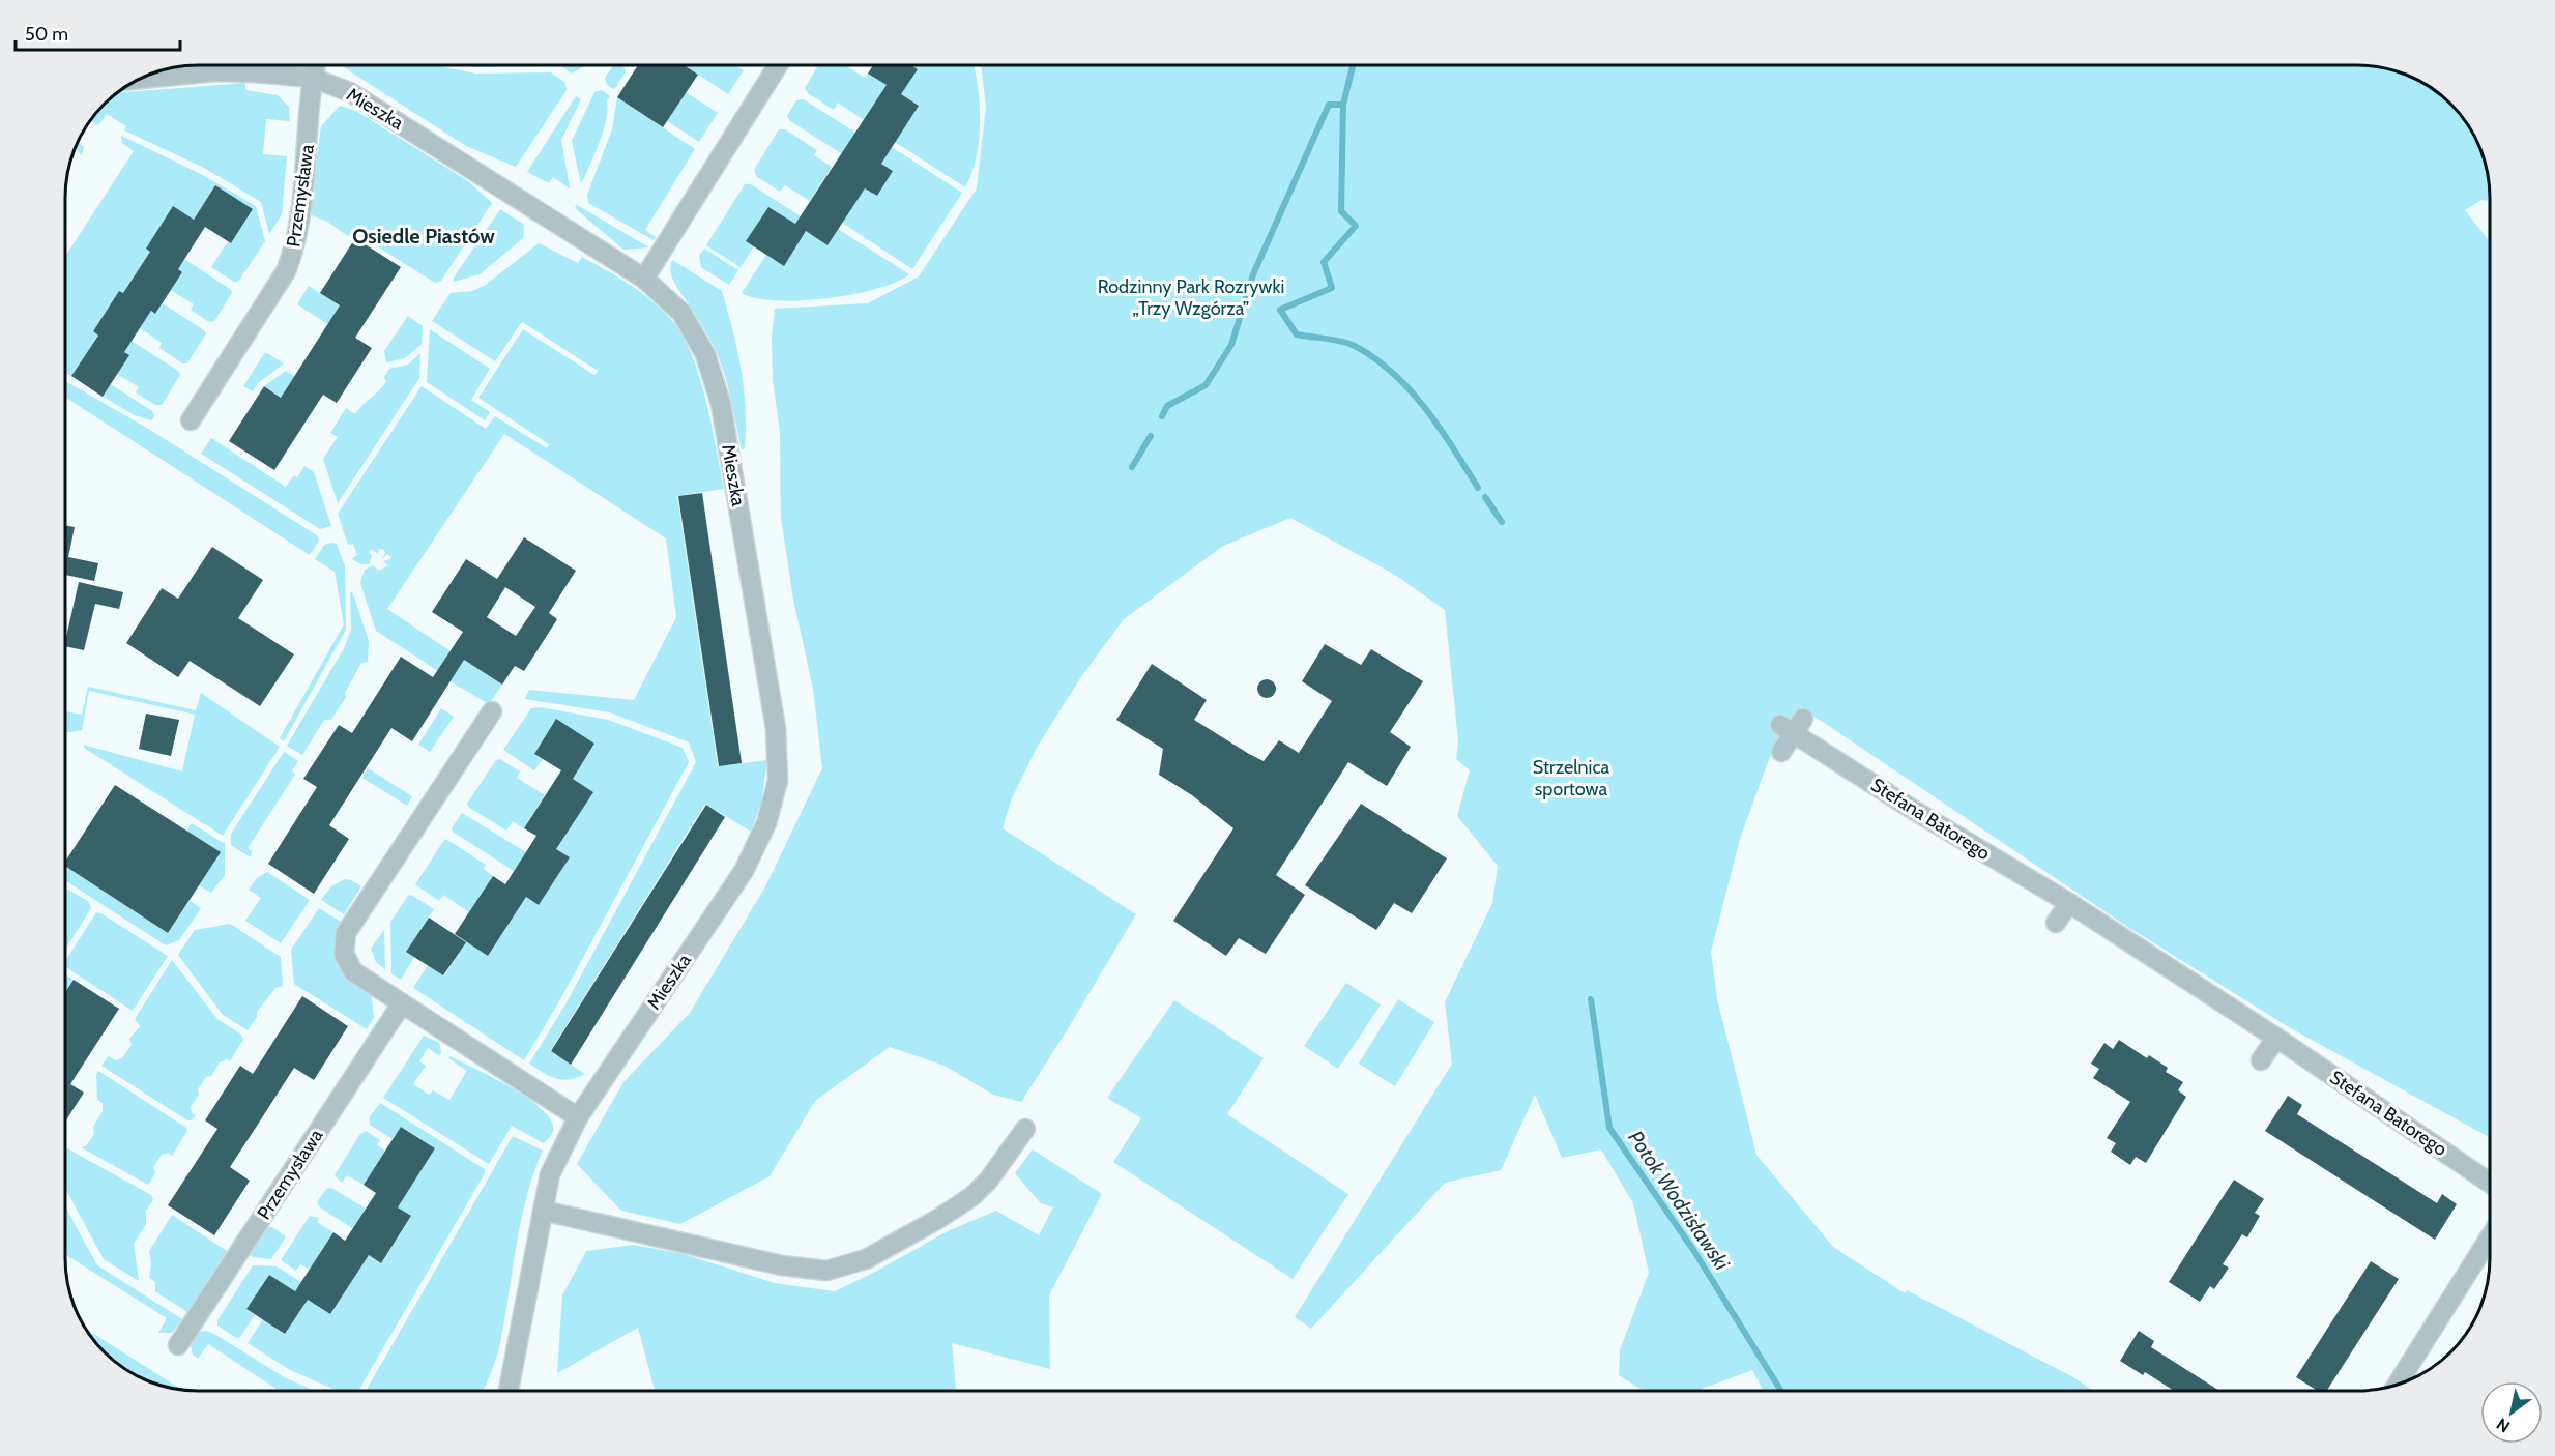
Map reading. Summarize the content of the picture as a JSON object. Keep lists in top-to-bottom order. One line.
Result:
{"streets":{"street":["Mieszka","Przemysława","Stefana Batorego"]},"crossings":[["Mieszka","Przemysława"]],"districts":["Osiedle Piastów"],"water":["Potok Wodzisławski"],"parks":["Rodzinny Park Rozrywki „Trzy Wzgórza”","Strzelnica sportowa"],"scale_bar":"50 m","north":"bottom left"}
